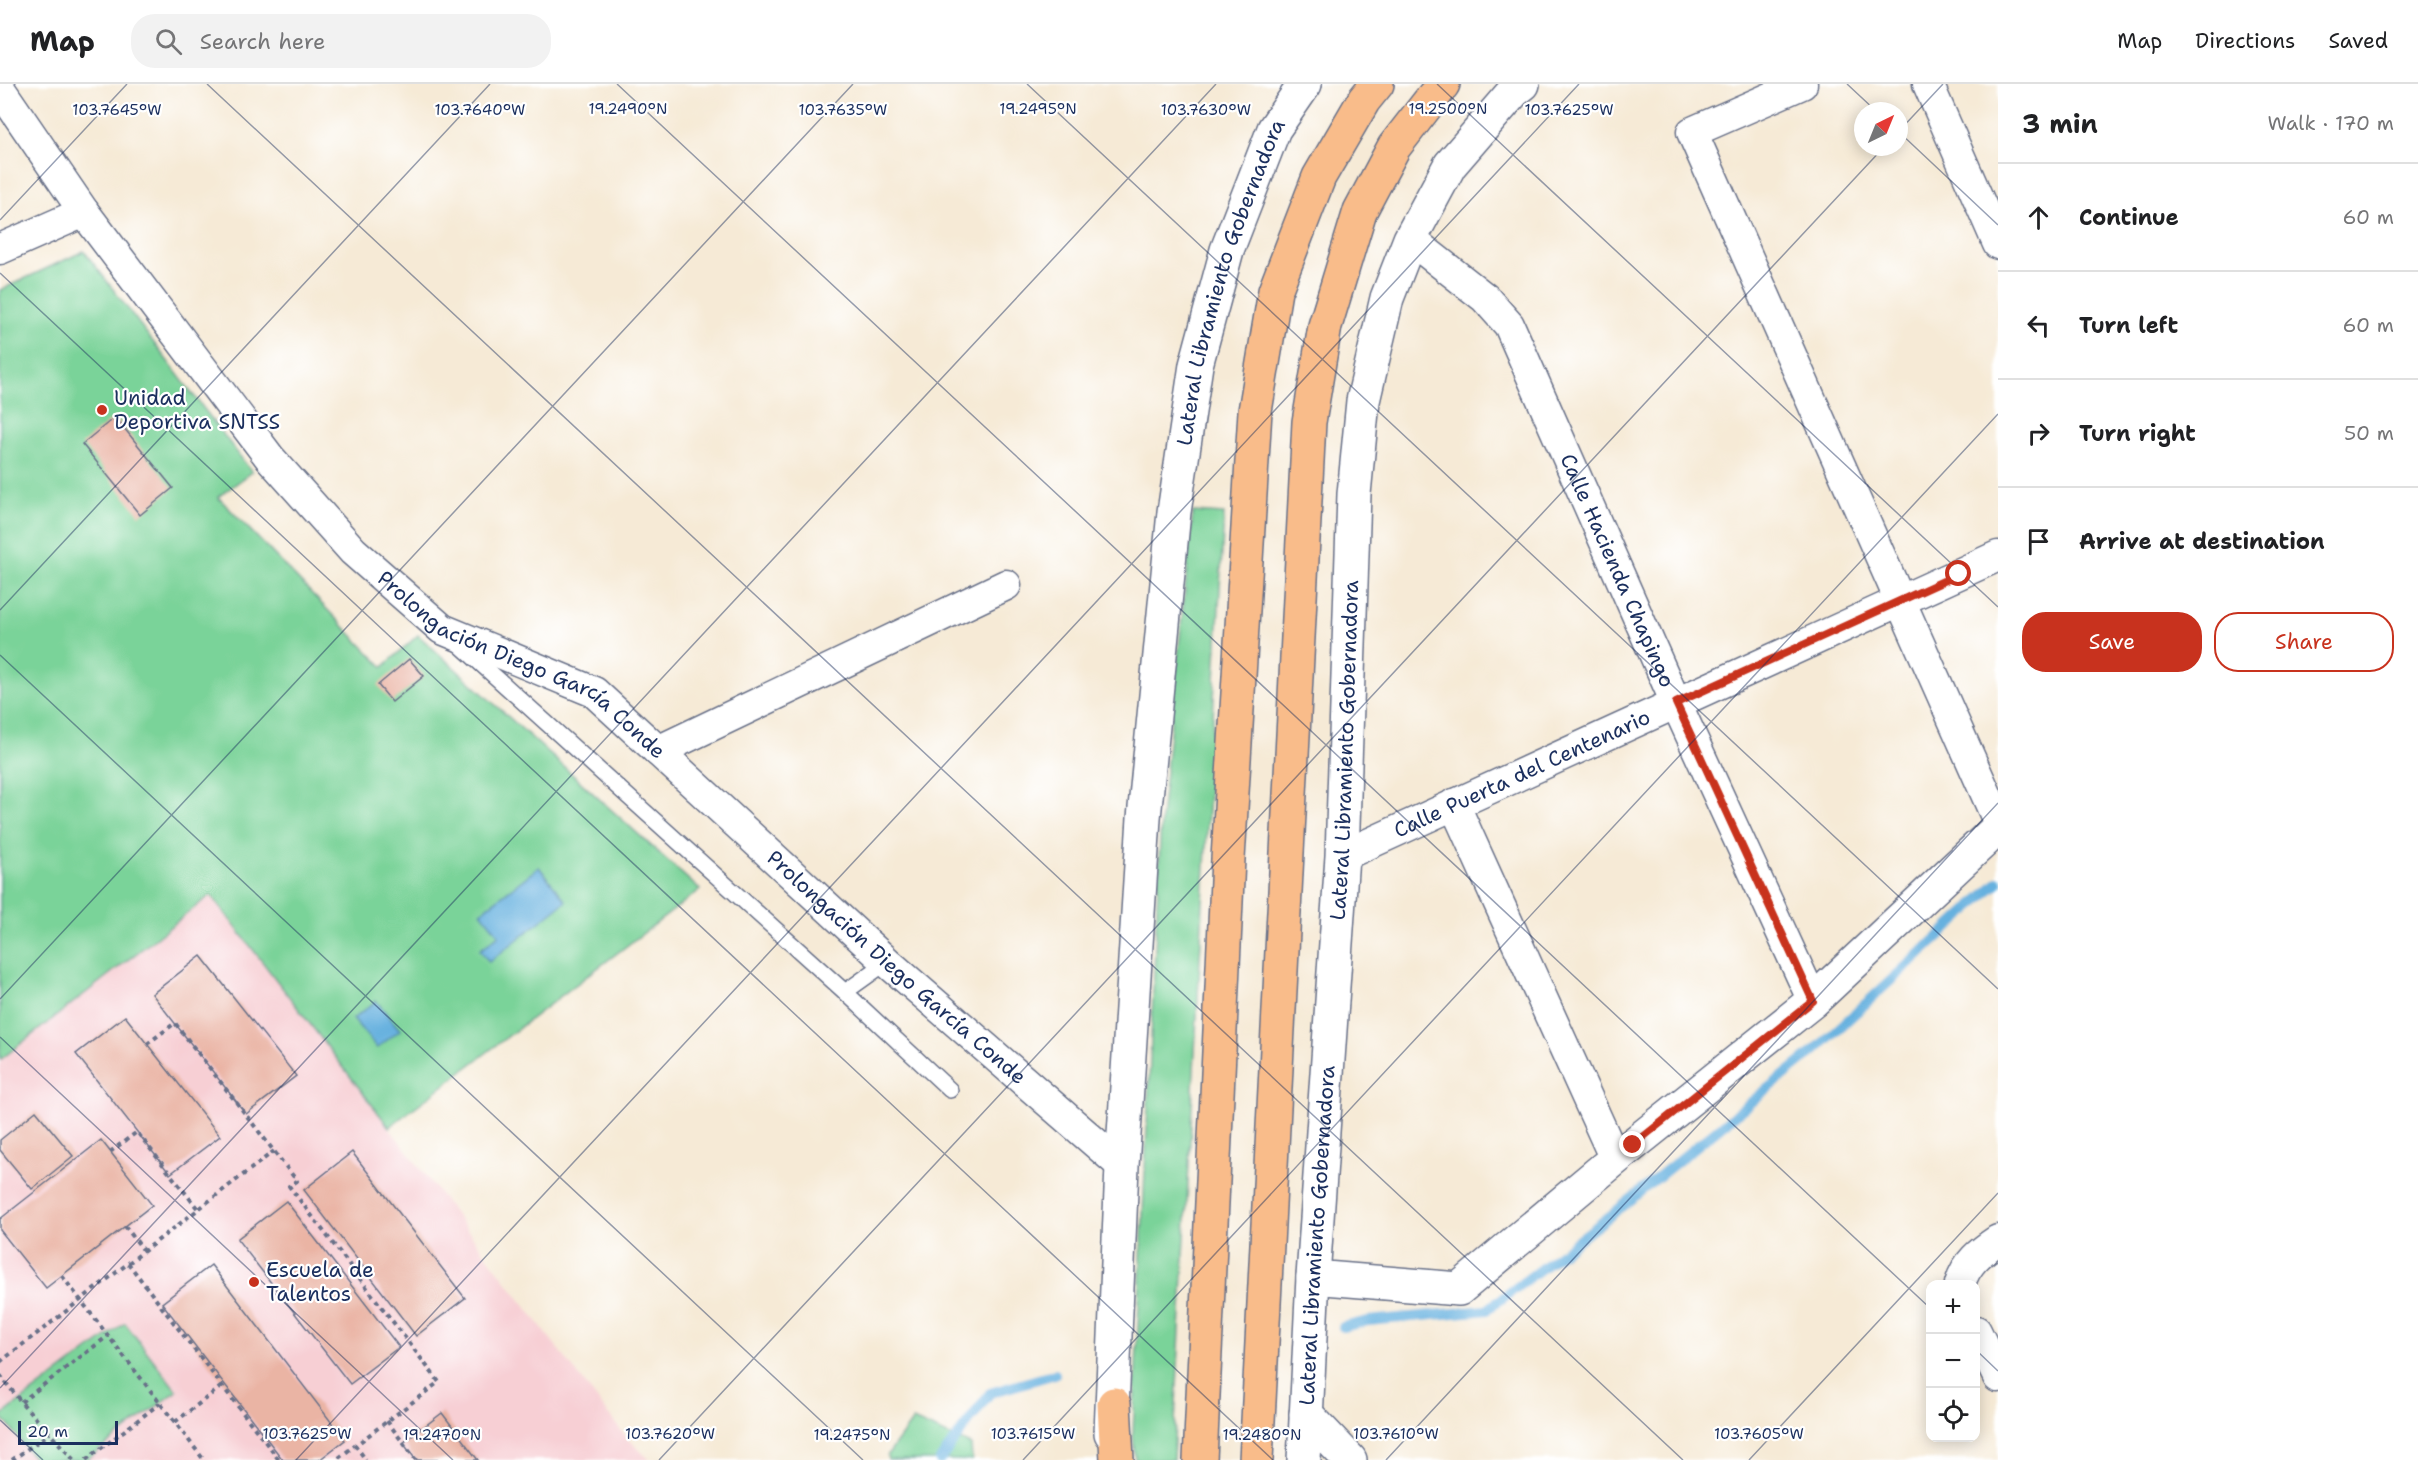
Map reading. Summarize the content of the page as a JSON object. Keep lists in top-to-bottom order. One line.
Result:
{"streets":{"street":["Lateral Libramiento Gobernadora","Calle Hacienda Chapingo","Prolongación Diego García Conde","Calle Puerta del Centenario"]},"crossings":[["Lateral Libramiento Gobernadora","Calle Hacienda Chapingo"],["Lateral Libramiento Gobernadora","Prolongación Diego García Conde"],["Lateral Libramiento Gobernadora","Calle Puerta del Centenario"],["Calle Hacienda Chapingo","Calle Puerta del Centenario"]],"places":["Unidad Deportiva SNTSS","Escuela de Talentos"],"scale_bar":"20 m","north":"top right","page":{"header":"Map","search":"Search here","nav":["Map","Directions","Saved"],"heading":["3 min","Walk · 170 m"],"list":[["Continue","60 m"],["Turn left","60 m"],["Turn right","50 m"],"Arrive at destination"],"buttons":["Save","Share"],"map_buttons":["+","−"],"scale":"20 m"},"coordinates":["19.2490°N","19.2495°N","19.2500°N","103.7645°W","103.7640°W","103.7635°W","103.7630°W","103.7625°W","103.7620°W","103.7615°W","103.7610°W","103.7605°W","19.2470°N","19.2475°N","19.2480°N"]}
